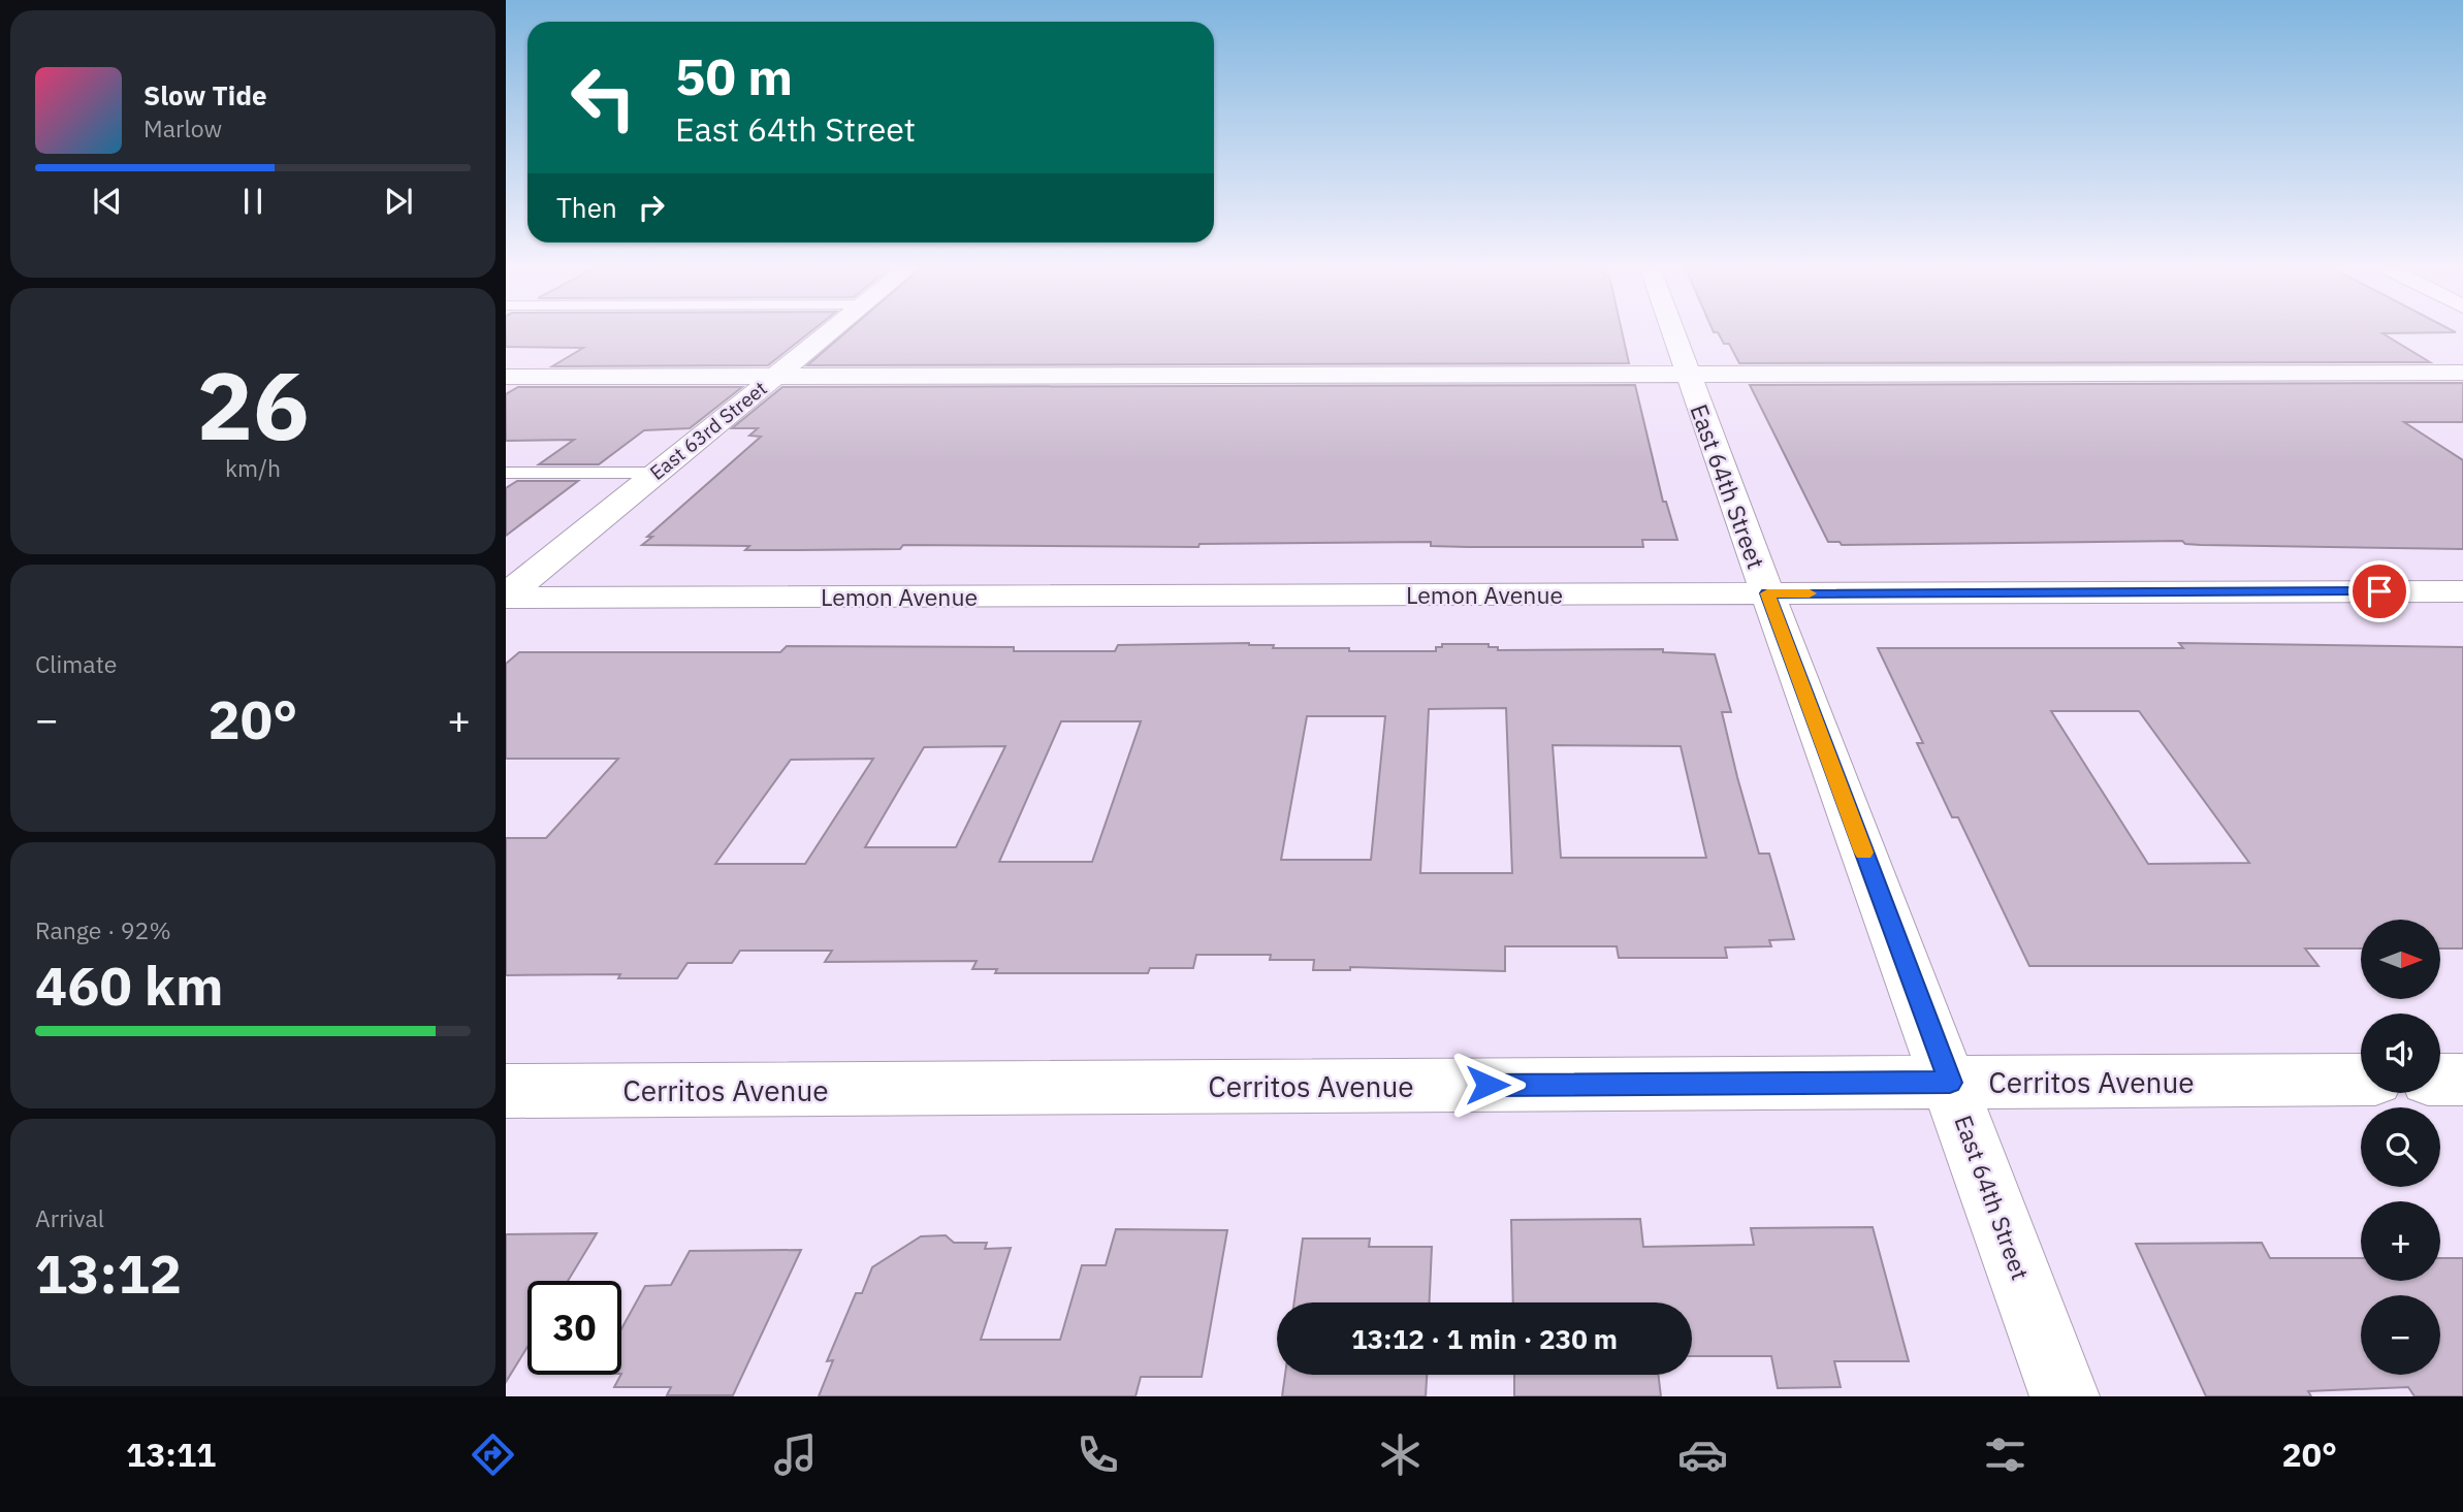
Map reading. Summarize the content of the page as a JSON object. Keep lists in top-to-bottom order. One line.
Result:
{"streets":{"street":["East 63rd Street","East 64th Street","Lemon Avenue","Cerritos Avenue"]},"crossings":[["East 63rd Street","Lemon Avenue"],["East 64th Street","Lemon Avenue"],["East 64th Street","Cerritos Avenue"]],"north":"right","page":{"turn":["50 m","East 64th Street"],"song":["Slow Tide","Marlow"],"then":"Then","tile":[["26","km/h"],"Climate",["Range · 92%","460 km"],["Arrival","13:12"]],"heat":["−","20°","+"],"map_buttons":["+","−"],"limit":"30","trip":"13:12 · 1 min · 230 m","tabs":["13:11","20°"]}}
